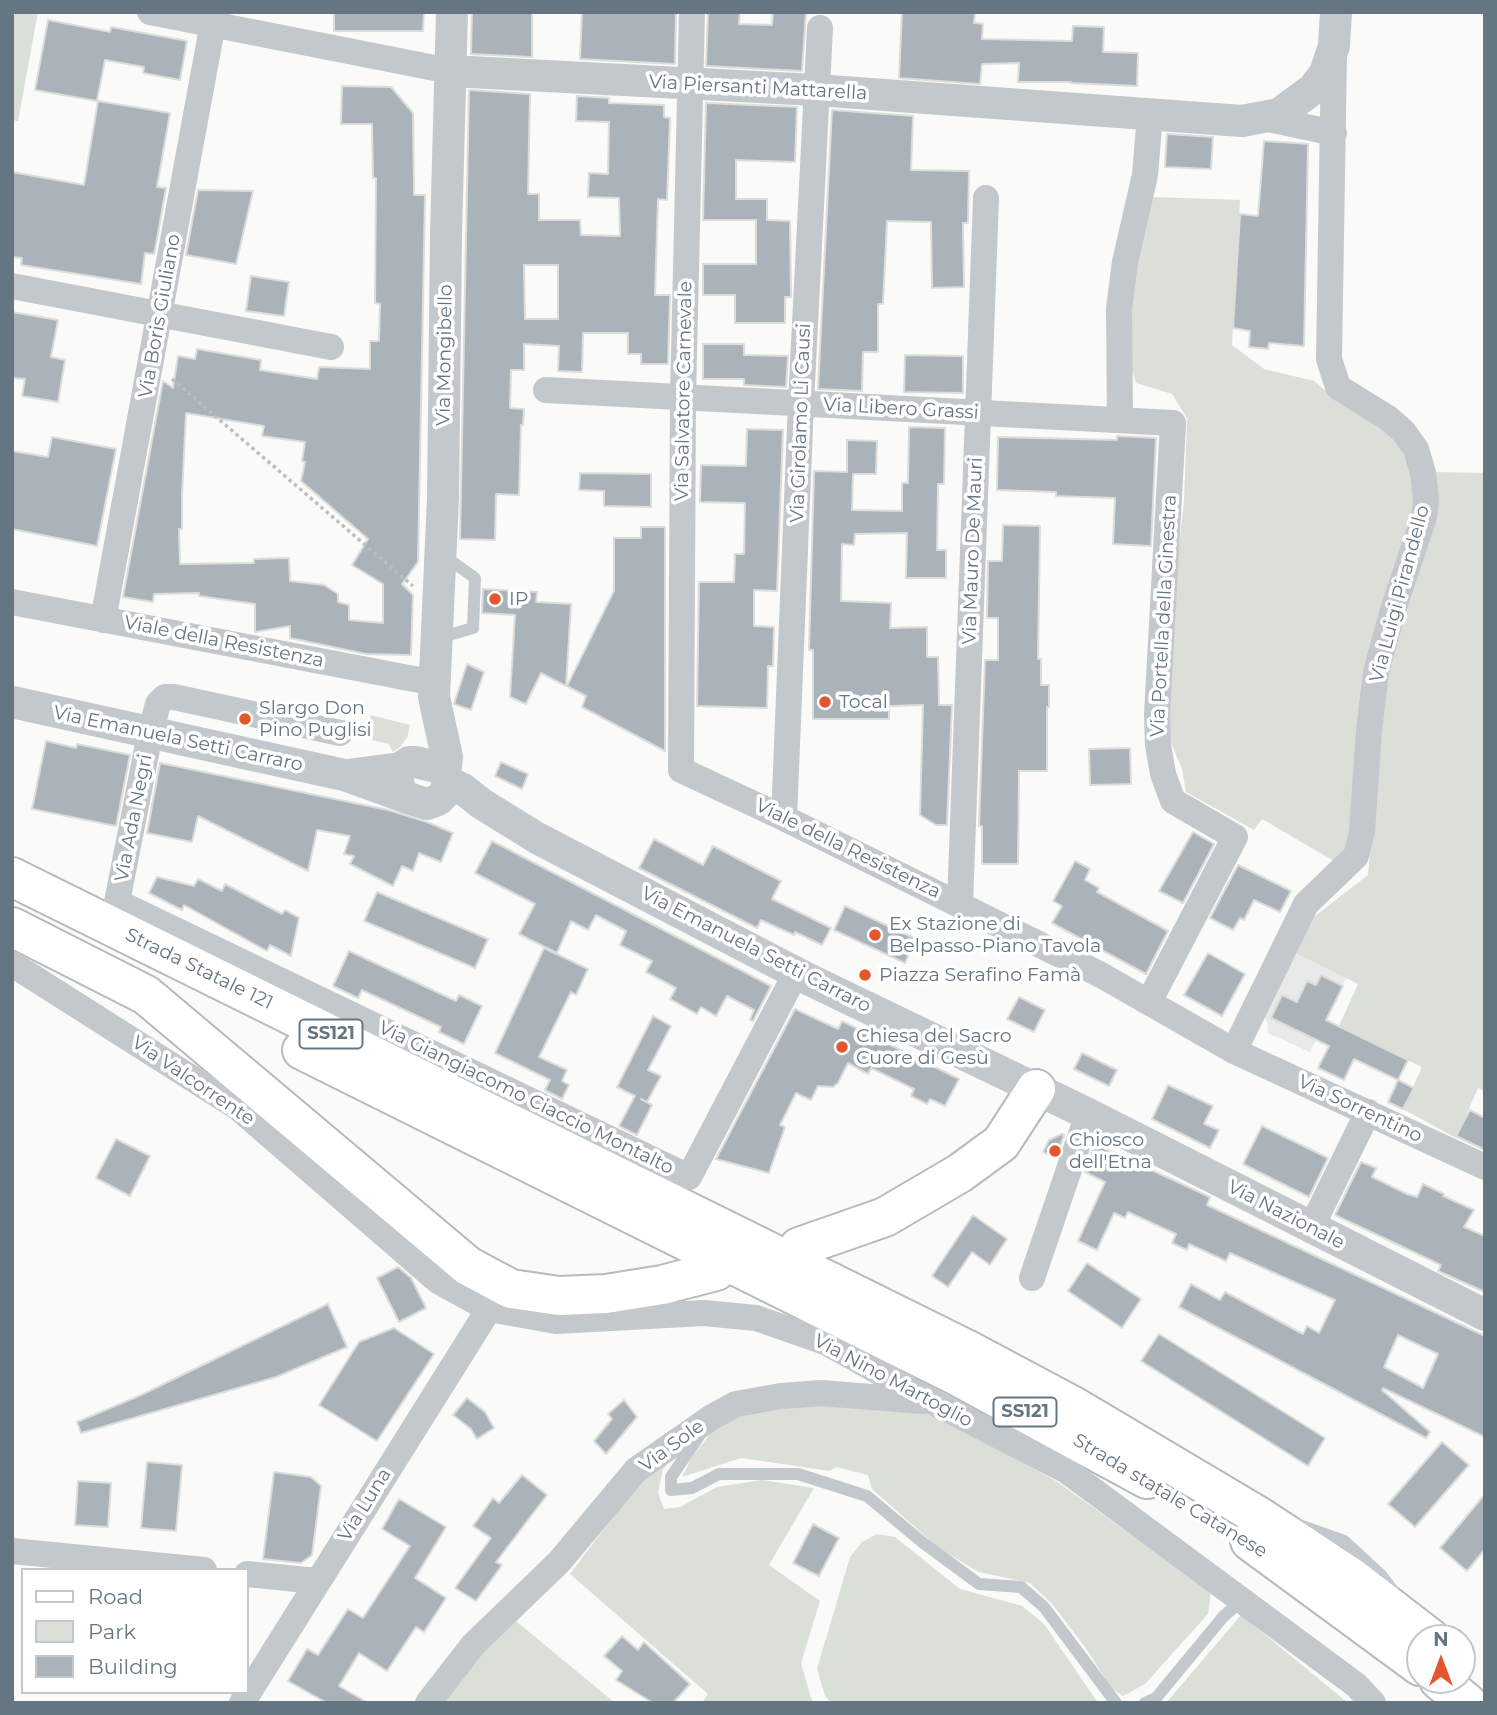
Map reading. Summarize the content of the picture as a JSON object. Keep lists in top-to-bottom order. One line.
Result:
{"streets":{"main road":["Strada Statale 121","SS121","Strada statale Catanese"],"street":["Via Piersanti Mattarella","Via Boris Giuliano","Via Mongibello","Via Salvatore Carnevale","Via Libero Grassi","Via Girolamo Li Causi","Via Mauro De Mauri","Via Luigi Pirandello","Via Portella della Ginestra","Viale della Resistenza","Via Emanuela Setti Carraro","Via Ada Negri","Via Valcorrente","Via Giangiacomo Ciaccio Montalto","Via Sorrentino","Via Nazionale","Via Nino Martoglio","Via Sole","Via Luna"]},"crossings":[["Via Piersanti Mattarella","Via Boris Giuliano"],["Via Piersanti Mattarella","Via Mongibello"],["Via Piersanti Mattarella","Via Salvatore Carnevale"],["Via Piersanti Mattarella","Via Girolamo Li Causi"],["Via Piersanti Mattarella","Via Luigi Pirandello"],["Via Boris Giuliano","Viale della Resistenza"],["Via Mongibello","Viale della Resistenza"],["Via Salvatore Carnevale","Via Libero Grassi"],["Via Salvatore Carnevale","Viale della Resistenza"],["Via Libero Grassi","Via Girolamo Li Causi"],["Via Libero Grassi","Via Mauro De Mauri"],["Via Libero Grassi","Via Portella della Ginestra"],["Via Girolamo Li Causi","Viale della Resistenza"],["Via Mauro De Mauri","Viale della Resistenza"],["Via Luigi Pirandello","Viale della Resistenza"],["Via Luigi Pirandello","Via Sorrentino"],["Via Portella della Ginestra","Viale della Resistenza"],["Viale della Resistenza","Via Sorrentino"],["Via Emanuela Setti Carraro","Via Ada Negri"],["Via Emanuela Setti Carraro","Via Giangiacomo Ciaccio Montalto"],["Via Emanuela Setti Carraro","Via Nazionale"],["Via Ada Negri","Via Giangiacomo Ciaccio Montalto"],["Strada Statale 121","Strada statale Catanese"],["Via Valcorrente","Via Nino Martoglio"],["Via Nino Martoglio","Via Sole"],["Via Nino Martoglio","Via Luna"]],"places":["IP","Tocal","Slargo Don Pino Puglisi","Ex Stazione di Belpasso-Piano Tavola","Piazza Serafino Famà","Chiesa del Sacro Cuore di Gesù","Chiosco dell'Etna"],"legend":["Road","Park","Building"],"north":"top"}
